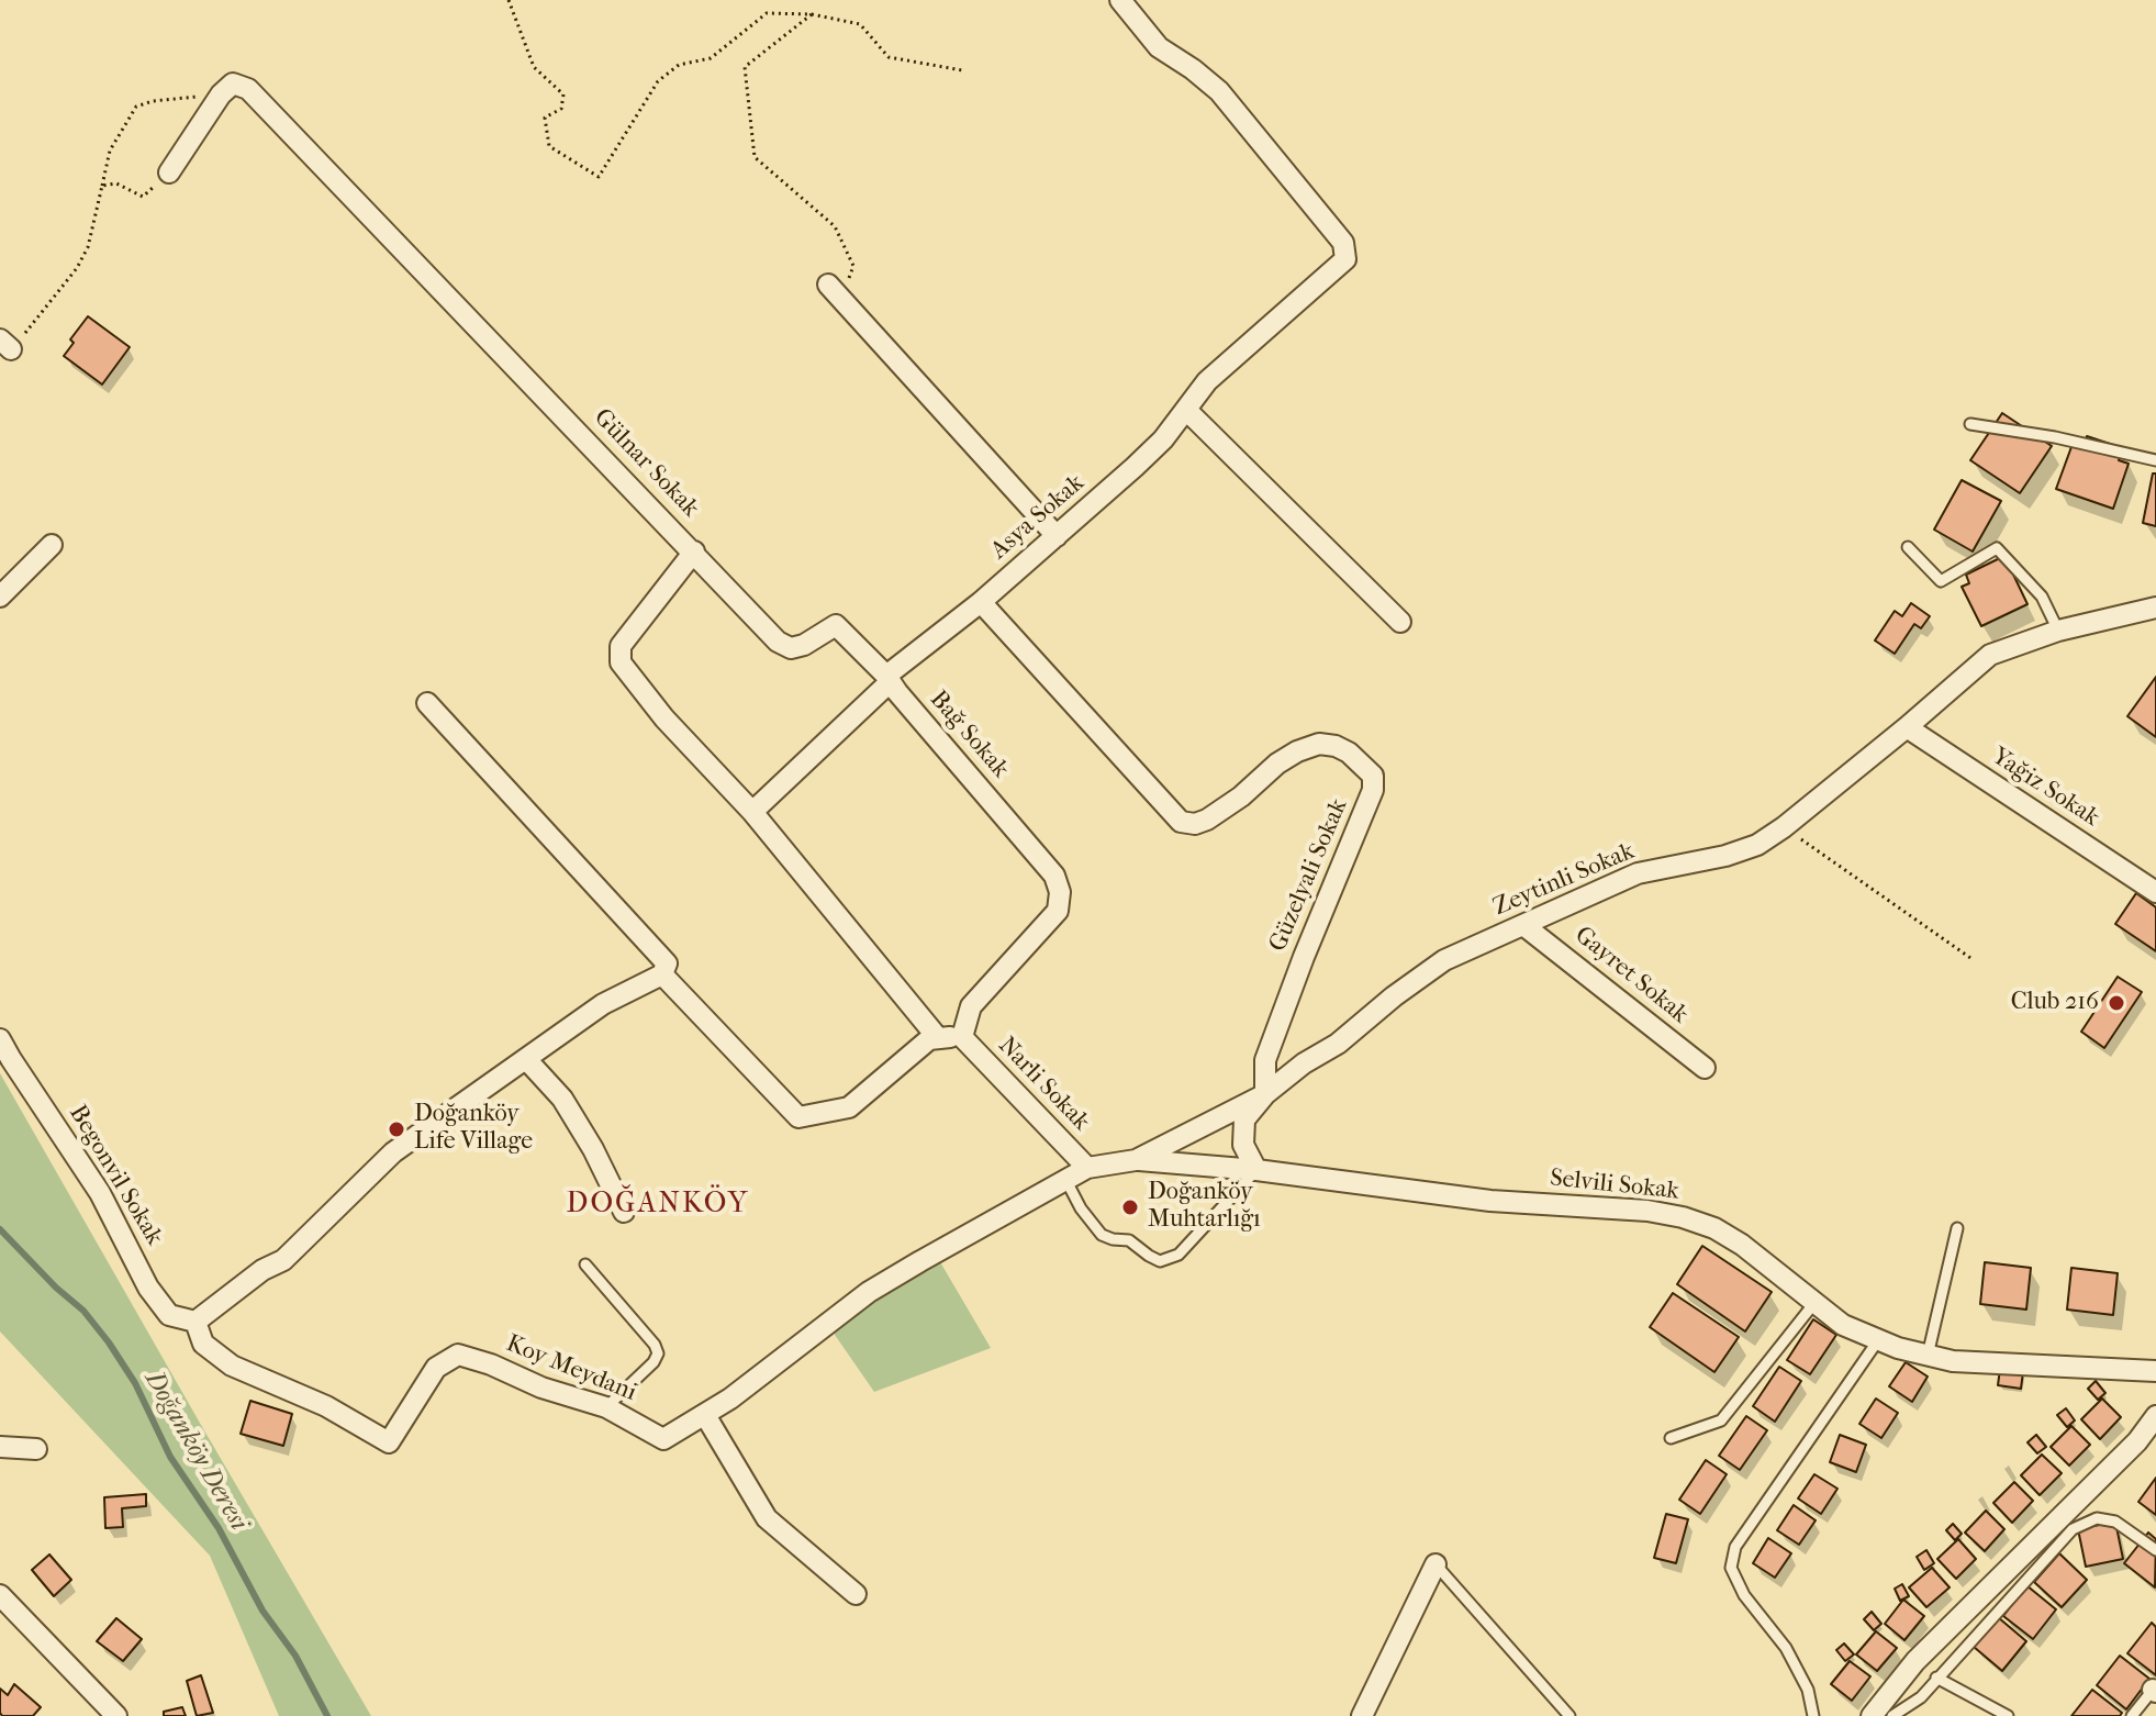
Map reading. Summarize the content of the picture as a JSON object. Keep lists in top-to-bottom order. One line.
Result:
{"streets":{"street":["Gülnar Sokak","Asya Sokak","Bağ Sokak","Yağiz Sokak","Güzelyali Sokak","Zeytinli Sokak","Gayret Sokak","Narli Sokak","Begonvil Sokak","Selvili Sokak","Koy Meydani"]},"crossings":[["Gülnar Sokak","Asya Sokak"],["Gülnar Sokak","Bağ Sokak"],["Asya Sokak","Bağ Sokak"],["Asya Sokak","Güzelyali Sokak"],["Bağ Sokak","Narli Sokak"],["Yağiz Sokak","Zeytinli Sokak"],["Güzelyali Sokak","Zeytinli Sokak"],["Zeytinli Sokak","Gayret Sokak"],["Zeytinli Sokak","Narli Sokak"],["Zeytinli Sokak","Selvili Sokak"],["Zeytinli Sokak","Koy Meydani"],["Narli Sokak","Koy Meydani"],["Begonvil Sokak","Koy Meydani"]],"districts":["DOĞANKÖY"],"water":["Doğanköy Deresi"],"places":["Club 216","Doğanköy Life Village","Doğanköy Muhtarlığı"]}
